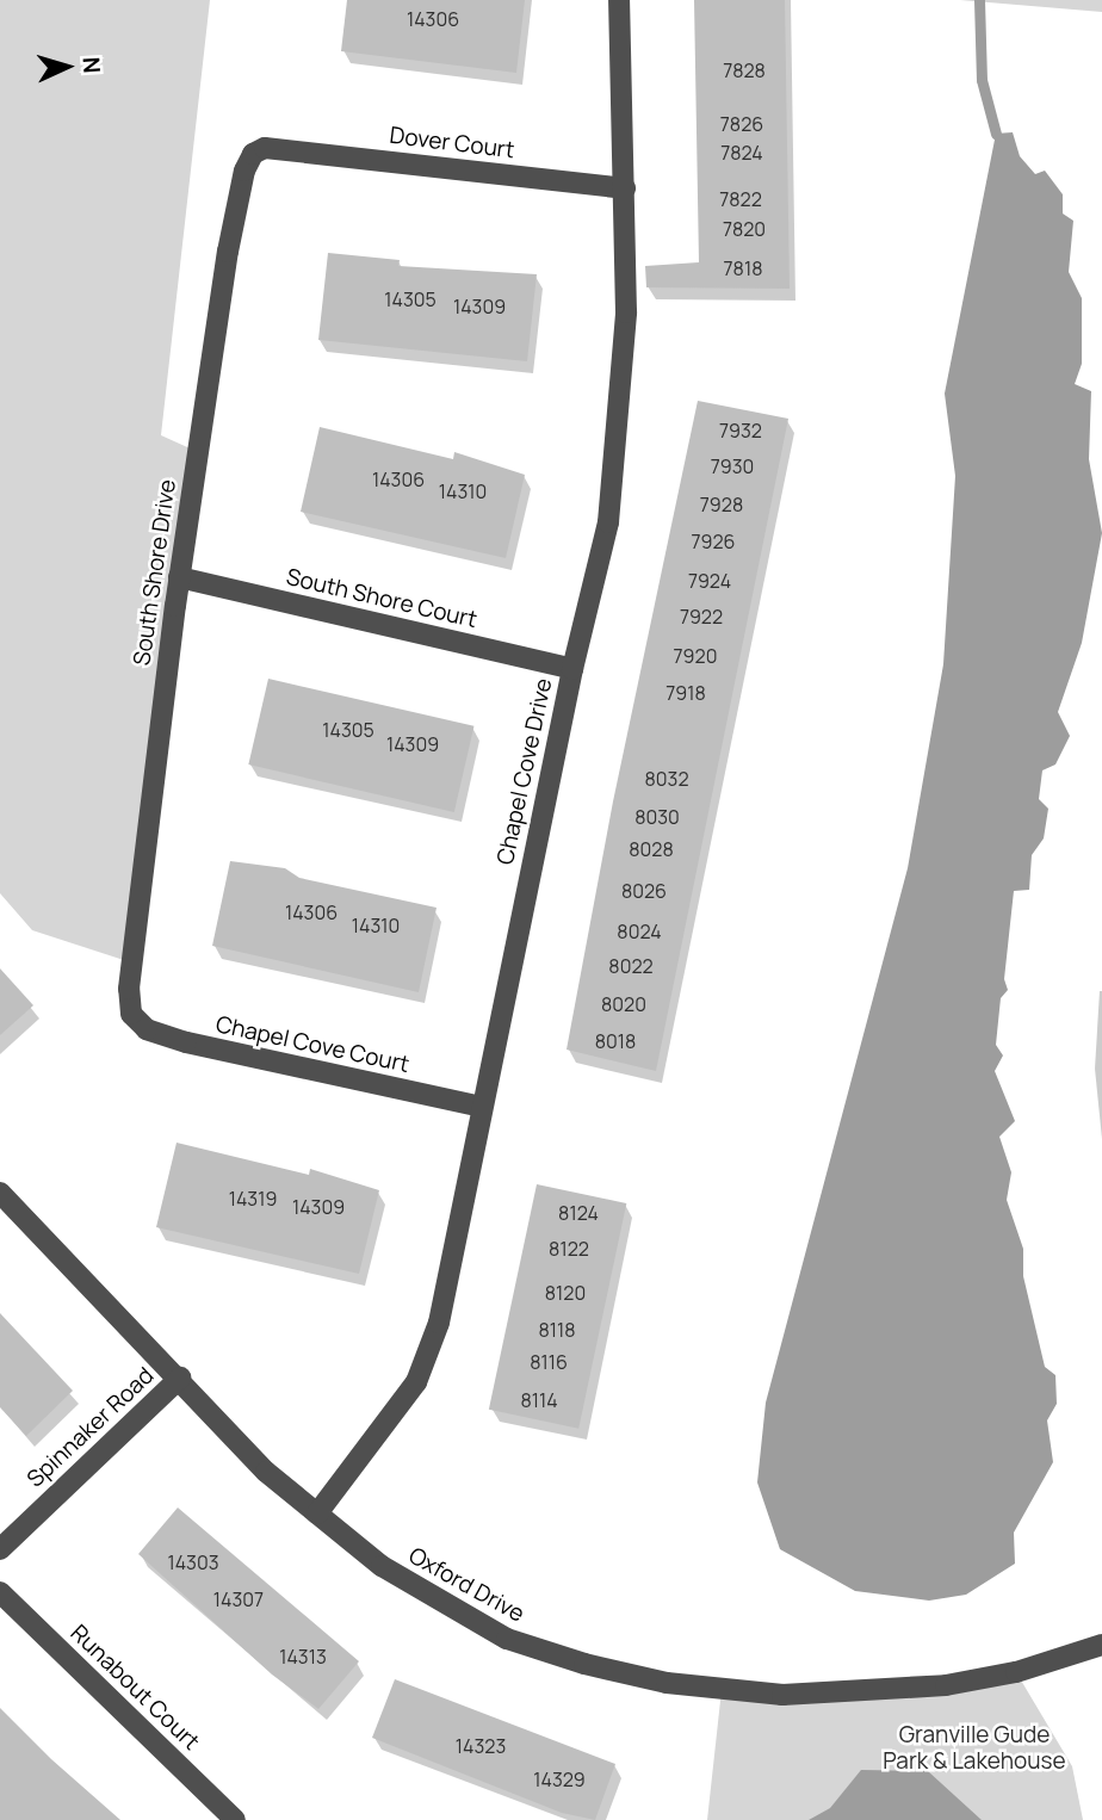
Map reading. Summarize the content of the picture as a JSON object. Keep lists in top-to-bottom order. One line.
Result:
{"streets":{"street":["Dover Court","South Shore Drive","South Shore Court","Chapel Cove Drive","Chapel Cove Court","Spinnaker Road","Oxford Drive","Runabout Court"]},"crossings":[["Dover Court","South Shore Drive"],["Dover Court","Chapel Cove Drive"],["South Shore Drive","South Shore Court"],["South Shore Drive","Chapel Cove Court"],["South Shore Court","Chapel Cove Drive"],["Chapel Cove Drive","Chapel Cove Court"],["Chapel Cove Drive","Oxford Drive"],["Spinnaker Road","Oxford Drive"]],"parks":["Granville Gude Park & Lakehouse"],"house_numbers":["14306","7828","7826","7824","7822","7820","7818","14305","14309","7932","7930","14306","14310","7928","7926","7924","7922","7920","7918","14305","14309","8032","8030","8028","8026","14306","14310","8024","8022","8020","8018","14319","14309","8124","8122","8120","8118","8116","8114","14303","14307","14313","14323","14329"],"north":"right"}
